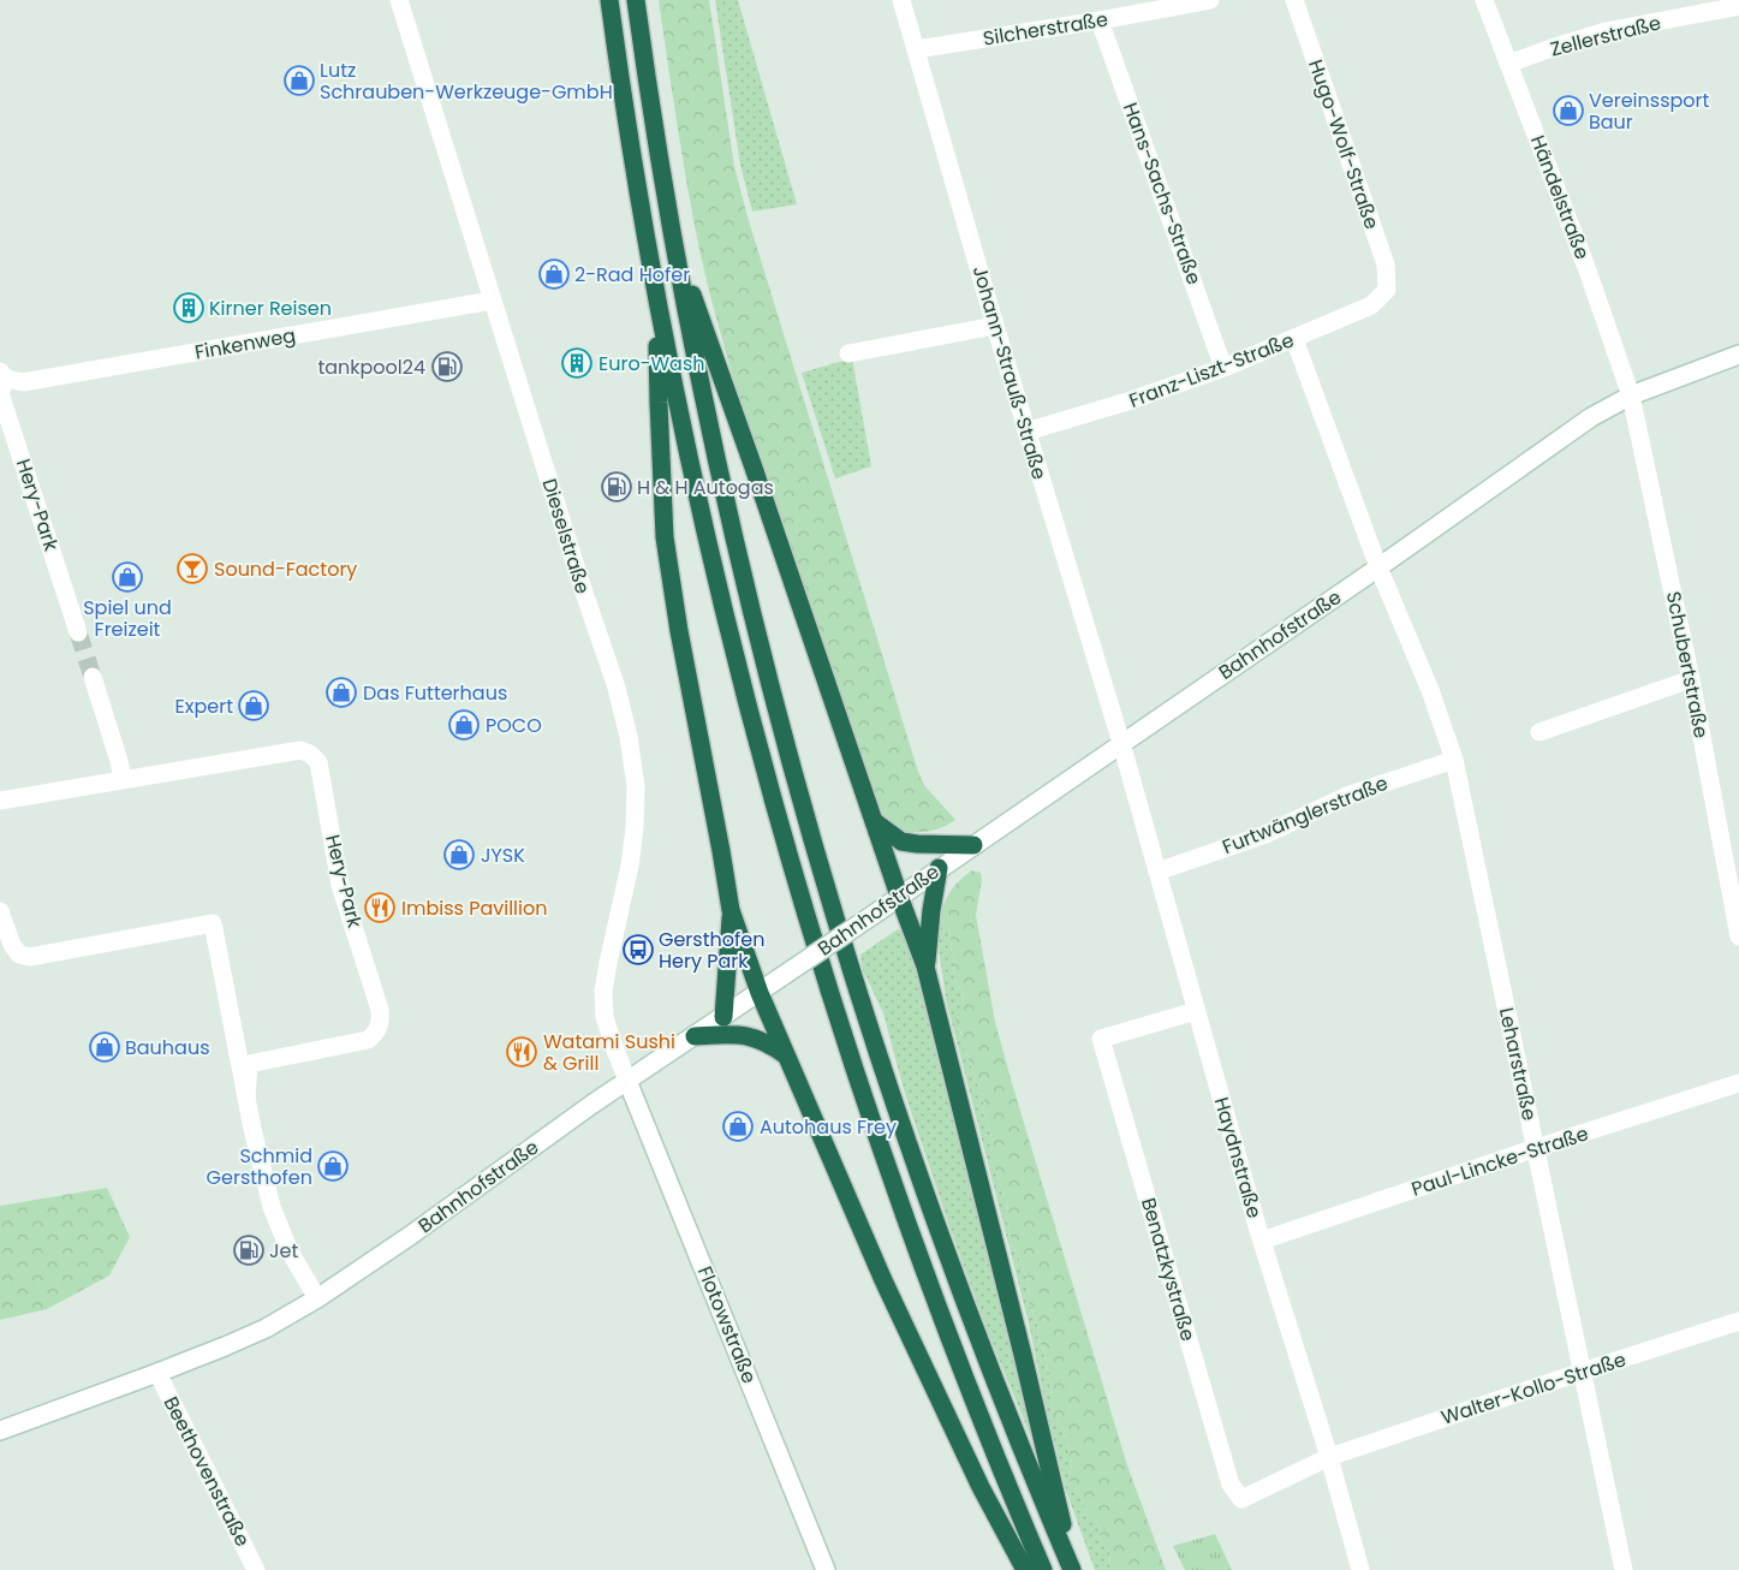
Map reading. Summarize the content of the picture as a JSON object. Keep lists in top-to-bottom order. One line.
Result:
{"streets":{"street":["Silcherstraße","Zellerstraße","Hugo-Wolf-Straße","Hans-Sachs-Straße","Händelstraße","Finkenweg","Franz-Liszt-Straße","Johann-Strauß-Straße","Hery-Park","Dieselstraße","Bahnhofstraße","Schubertstraße","Furtwänglerstraße","Leharstraße","Haydnstraße","Paul-Lincke-Straße","Benatzkystraße","Flotowstraße","Walter-Kollo-Straße","Beethovenstraße"]},"crossings":[["Silcherstraße","Hans-Sachs-Straße"],["Silcherstraße","Johann-Strauß-Straße"],["Zellerstraße","Händelstraße"],["Hugo-Wolf-Straße","Franz-Liszt-Straße"],["Hans-Sachs-Straße","Franz-Liszt-Straße"],["Händelstraße","Bahnhofstraße"],["Händelstraße","Schubertstraße"],["Finkenweg","Hery-Park"],["Finkenweg","Dieselstraße"],["Franz-Liszt-Straße","Johann-Strauß-Straße"],["Franz-Liszt-Straße","Leharstraße"],["Johann-Strauß-Straße","Bahnhofstraße"],["Johann-Strauß-Straße","Haydnstraße"],["Hery-Park","Bahnhofstraße"],["Dieselstraße","Bahnhofstraße"],["Dieselstraße","Flotowstraße"],["Bahnhofstraße","Schubertstraße"],["Bahnhofstraße","Leharstraße"],["Bahnhofstraße","Haydnstraße"],["Bahnhofstraße","Flotowstraße"],["Bahnhofstraße","Beethovenstraße"],["Furtwänglerstraße","Leharstraße"],["Furtwänglerstraße","Haydnstraße"],["Leharstraße","Paul-Lincke-Straße"],["Leharstraße","Walter-Kollo-Straße"],["Haydnstraße","Paul-Lincke-Straße"],["Haydnstraße","Benatzkystraße"],["Haydnstraße","Walter-Kollo-Straße"],["Benatzkystraße","Walter-Kollo-Straße"]],"places":{"shop":["Lutz Schrauben-Werkzeuge-GmbH","Vereinssport Baur","2-Rad Hofer","Spiel und Freizeit","Das Futterhaus","Expert","POCO","JYSK","Bauhaus","Autohaus Frey","Schmid Gersthofen"],"building":["Kirner Reisen","Euro-Wash"],"fuel station":["tankpool24","H & H Autogas","Jet"],"bar":["Sound-Factory"],"restaurant":["Imbiss Pavillion","Watami Sushi & Grill"],"bus stop":["Gersthofen Hery Park"]}}
